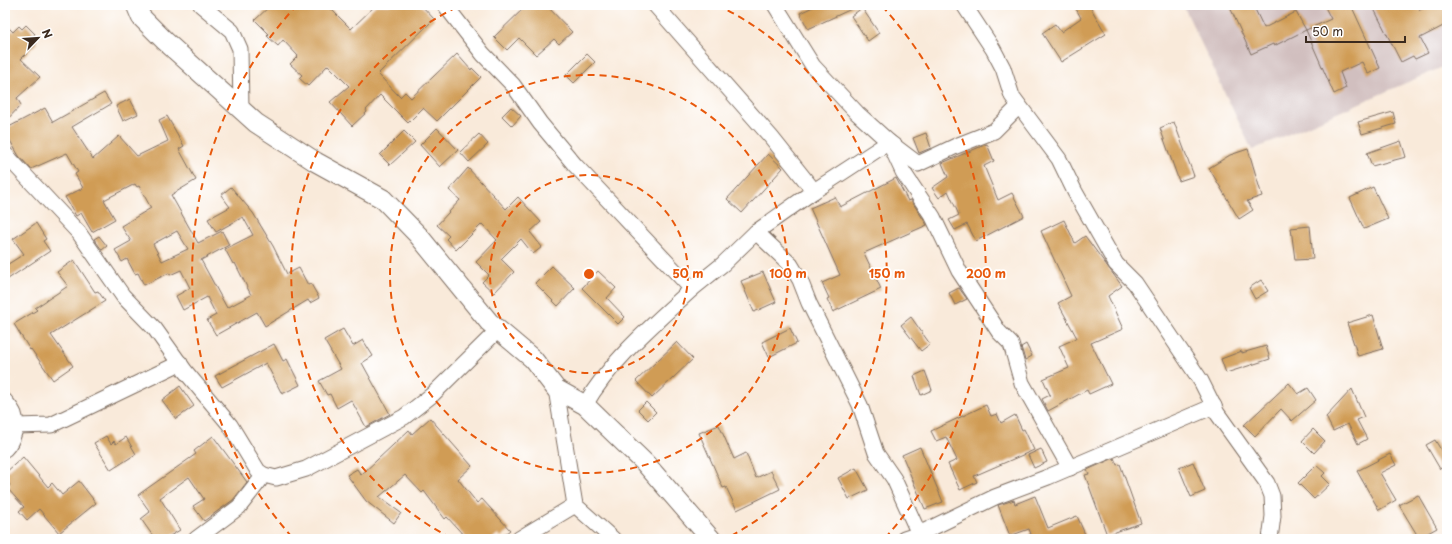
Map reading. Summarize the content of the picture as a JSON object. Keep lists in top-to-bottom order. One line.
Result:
{"scale_bar":"50 m","north":"top right","rings":["50 m","100 m","150 m","200 m"]}
